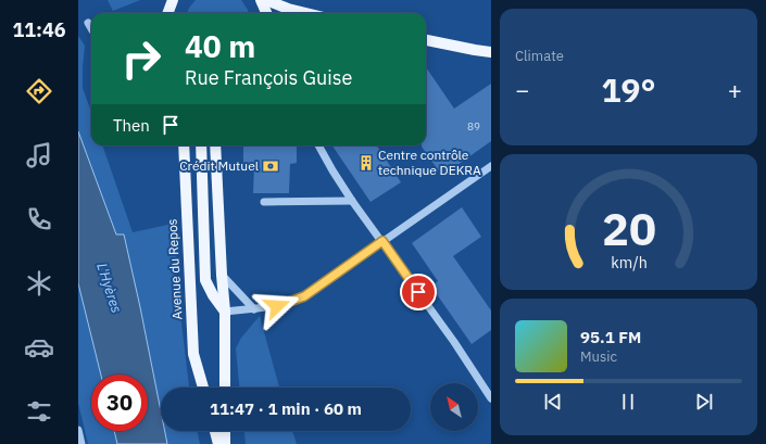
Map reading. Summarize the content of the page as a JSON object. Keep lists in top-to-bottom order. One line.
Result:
{"streets":{"main road":["Avenue du Repos"]},"water":["L'Hyères"],"places":{"building":["Centre contrôle technique DEKRA"],"bank":["Crédit Mutuel"]},"house_numbers":["89"],"north":"top left","page":{"tabs":"11:46","tile":"Climate","turn":["40 m","Rue François Guise"],"heat":["−","19°","+"],"then":"Then","song":["95.1 FM","Music"],"limit":"30","trip":"11:47 · 1 min · 60 m","gauge":["20","km/h"]}}
